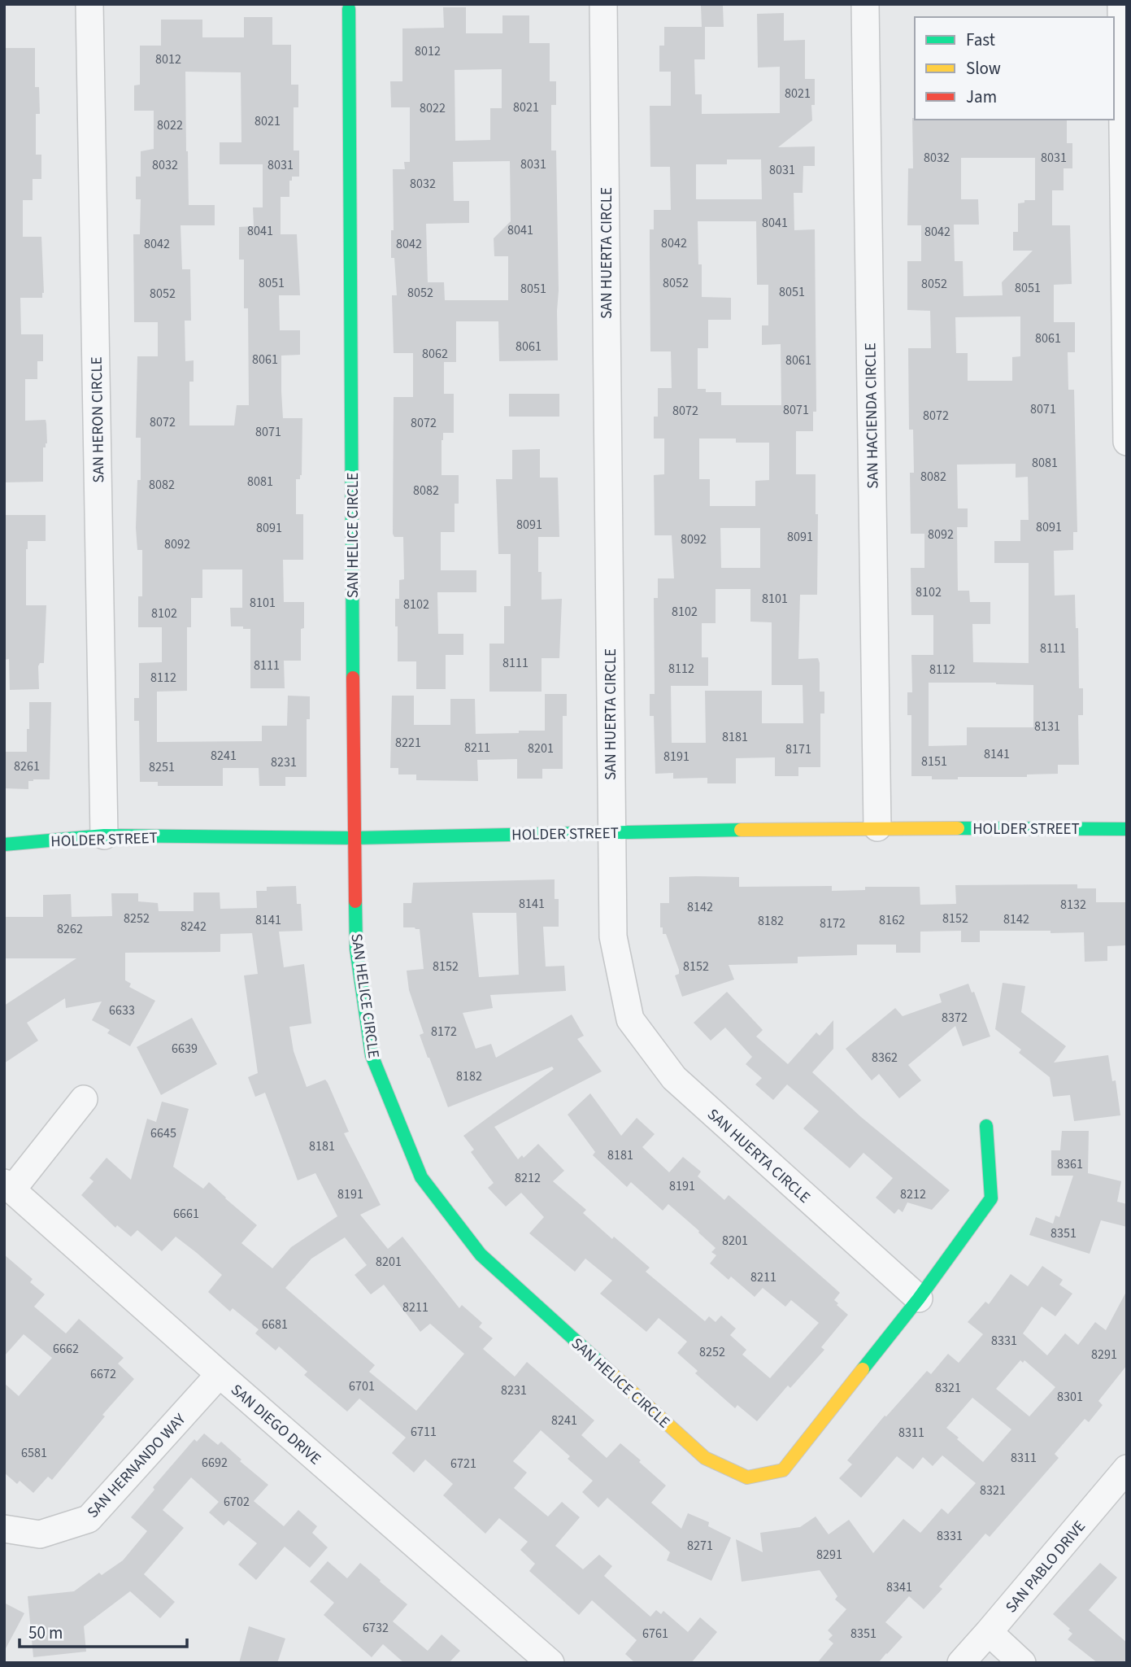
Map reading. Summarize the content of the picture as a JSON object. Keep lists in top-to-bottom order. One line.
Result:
{"streets":{"street":["SAN HUERTA CIRCLE","SAN HACIENDA CIRCLE","SAN HERON CIRCLE","SAN HELICE CIRCLE","HOLDER STREET","SAN DIEGO DRIVE","SAN HERNANDO WAY","SAN PABLO DRIVE"]},"crossings":[["SAN HUERTA CIRCLE","SAN HELICE CIRCLE"],["SAN HUERTA CIRCLE","HOLDER STREET"],["SAN HACIENDA CIRCLE","HOLDER STREET"],["SAN HERON CIRCLE","HOLDER STREET"],["SAN HELICE CIRCLE","HOLDER STREET"],["SAN DIEGO DRIVE","SAN HERNANDO WAY"]],"house_numbers":["8012","8012","8021","8021","8022","8021","8022","8032","8031","8031","8032","8031","8031","8032","8041","8041","8041","8042","8042","8042","8042","8051","8052","8052","8051","8051","8051","8052","8052","8061","8061","8062","8061","8061","8071","8071","8072","8072","8072","8072","8071","8081","8082","8081","8082","8082","8091","8091","8091","8092","8091","8092","8092","8102","8101","8101","8102","8102","8102","8111","8111","8111","8112","8112","8112","8131","8181","8221","8211","8201","8171","8141","8241","8191","8151","8231","8261","8251","8141","8132","8142","8252","8152","8142","8141","8162","8182","8172","8242","8262","8152","8152","6633","8372","8172","6639","8362","8182","6645","8181","8181","8361","8212","8191","8191","8212","6661","8351","8201","8201","8211","8211","6681","8331","6662","8252","8291","6672","6701","8321","8231","8301","8241","6711","8311","6581","8311","6692","6721","8321","6702","8331","8271","8291","8341","6732","6761","8351"],"legend":["Fast","Slow","Jam"],"scale_bar":"50 m"}
